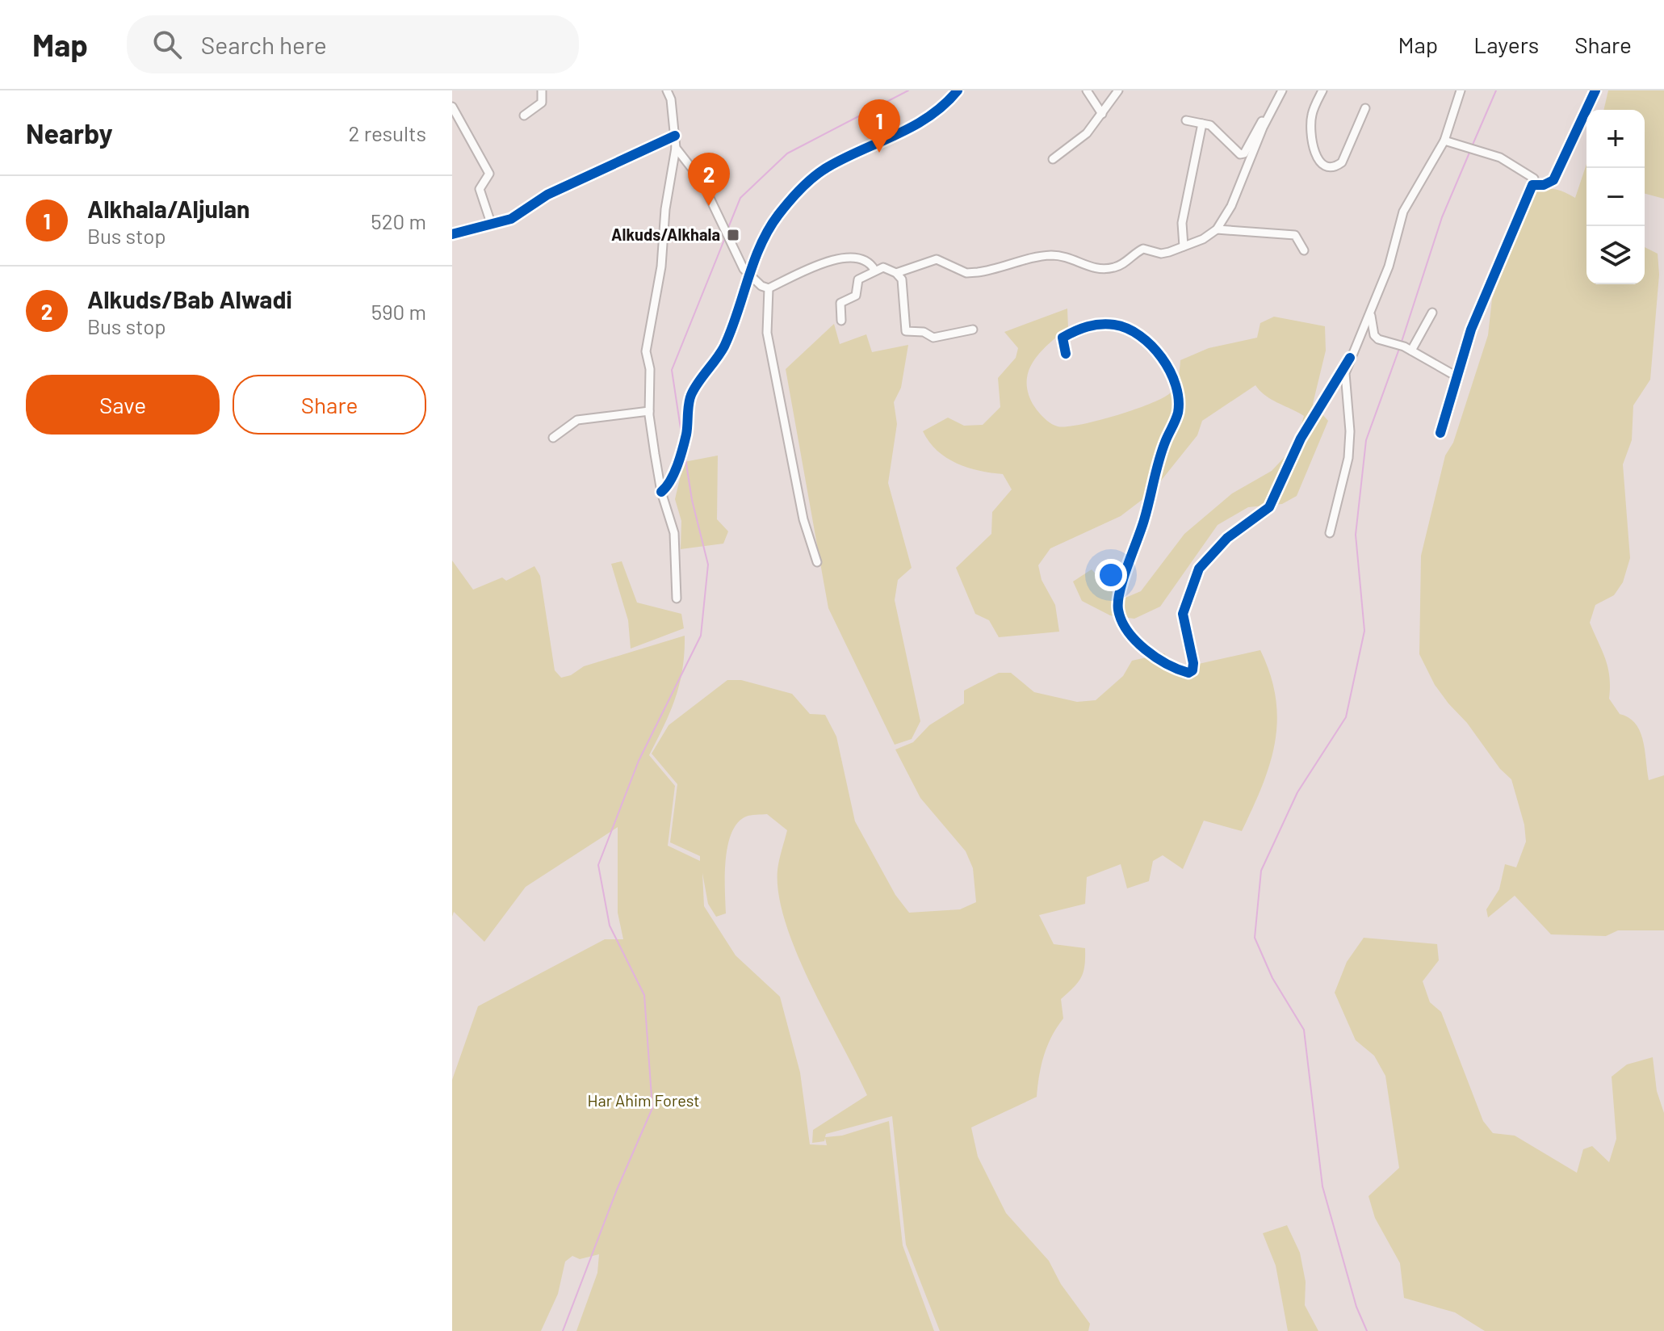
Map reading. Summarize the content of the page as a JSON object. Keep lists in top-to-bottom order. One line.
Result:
{"parks":["Har Ahim Forest"],"places":{"transit":["Alkuds/Alkhala"]},"page":{"header":"Map","search":"Search here","nav":["Map","Layers","Share"],"heading":["Nearby","2 results"],"pins":["1","2"],"map_buttons":["+","−"],"list":[{"mark":"1","name":"Alkhala/Aljulan","note":"Bus stop","value":"520 m"},{"mark":"2","name":"Alkuds/Bab Alwadi","note":"Bus stop","value":"590 m"}],"buttons":["Save","Share"]}}
